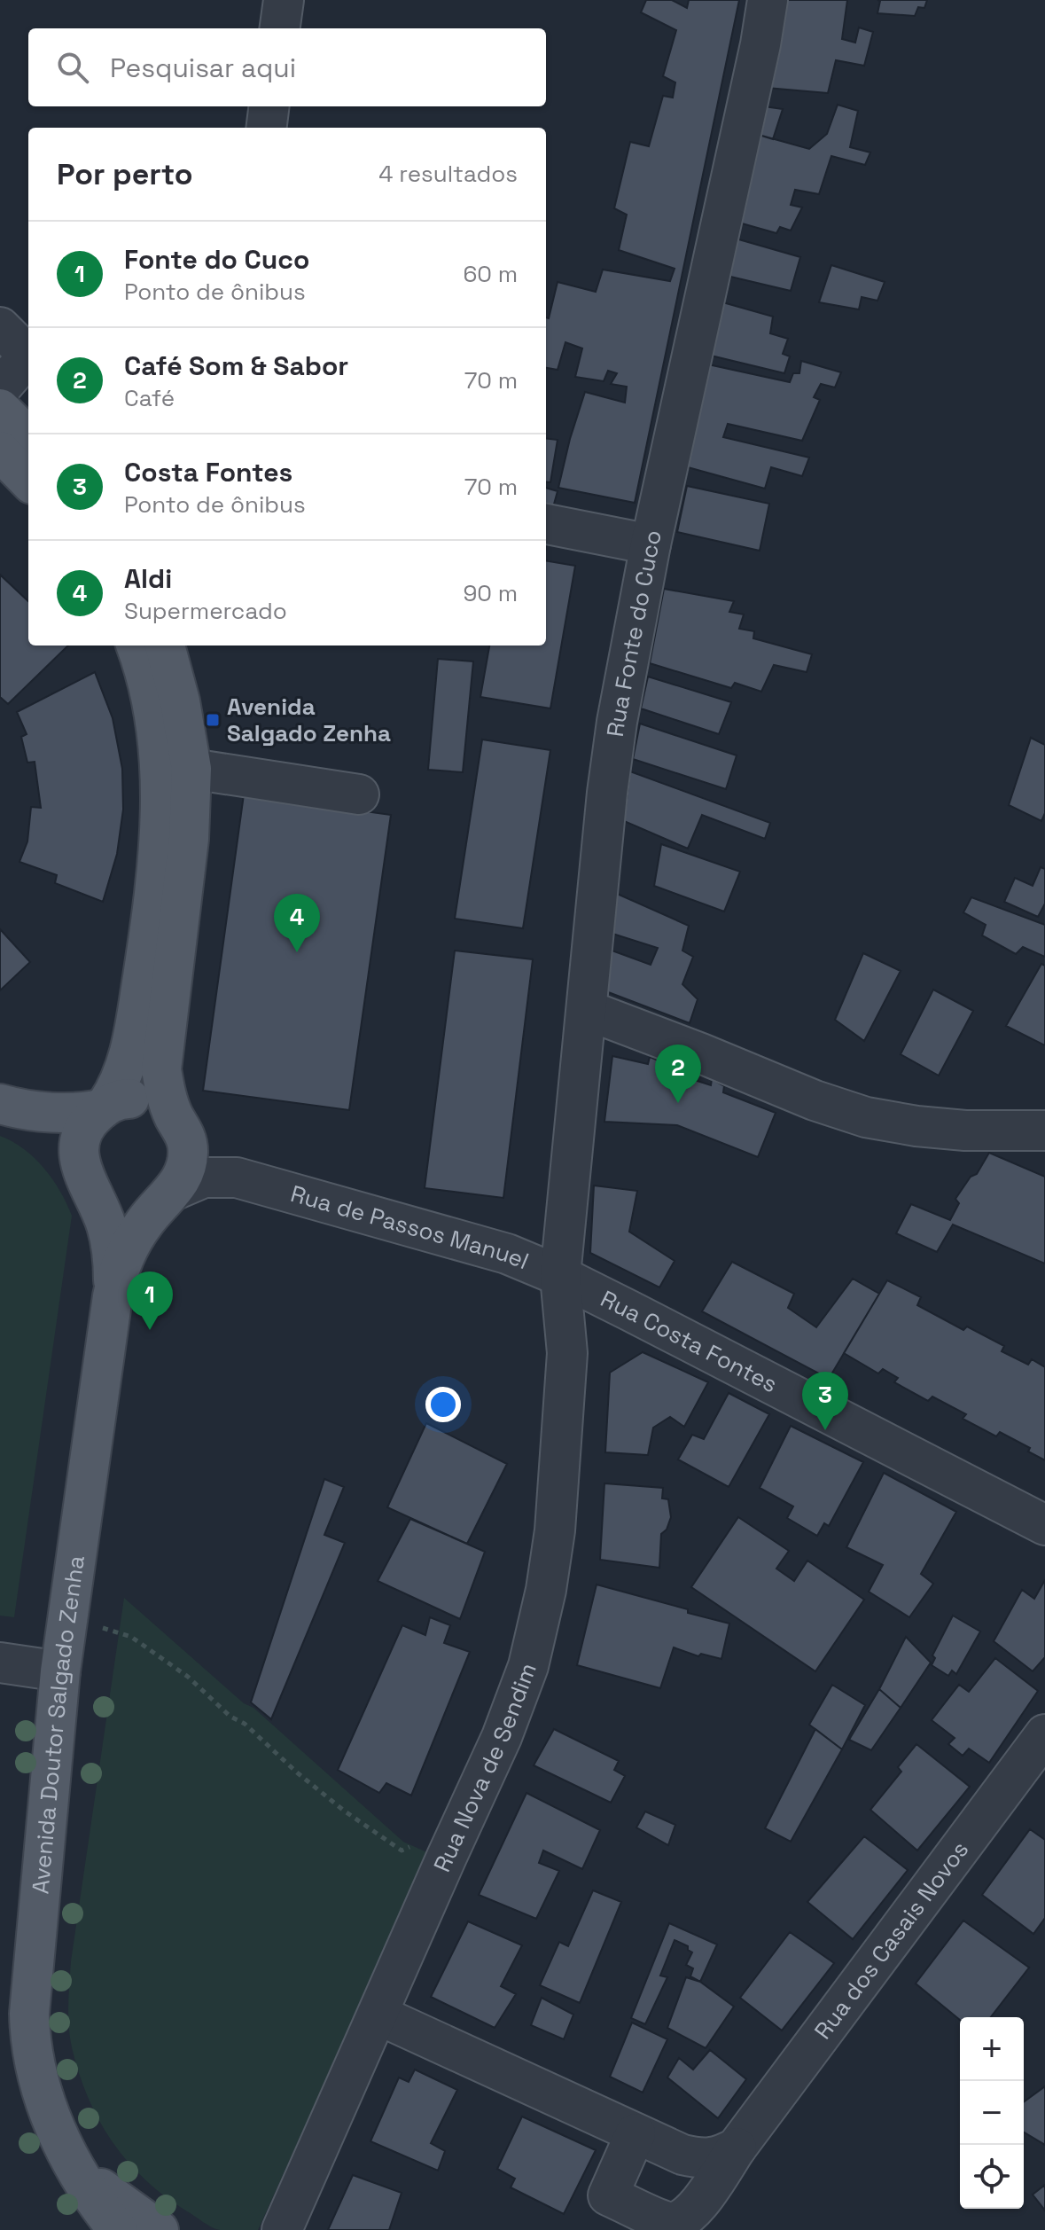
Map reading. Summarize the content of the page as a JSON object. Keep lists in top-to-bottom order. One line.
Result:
{"streets":{"main road":["Avenida Doutor Salgado Zenha"],"street":["Rua Fonte do Cuco","Rua de Passos Manuel","Rua Costa Fontes","Rua Nova de Sendim","Rua dos Casais Novos"]},"crossings":[["Rua Fonte do Cuco","Rua de Passos Manuel"],["Rua Fonte do Cuco","Rua Costa Fontes"],["Rua Fonte do Cuco","Rua Nova de Sendim"],["Rua de Passos Manuel","Rua Costa Fontes"],["Rua de Passos Manuel","Avenida Doutor Salgado Zenha"],["Rua de Passos Manuel","Rua Nova de Sendim"],["Rua Costa Fontes","Rua Nova de Sendim"]],"places":{"transit":["Avenida Salgado Zenha"]},"page":{"search":"Pesquisar aqui","heading":["Por perto","4 resultados"],"list":[{"mark":"1","name":"Fonte do Cuco","note":"Ponto de ônibus","value":"60 m"},{"mark":"2","name":"Café Som & Sabor","note":"Café","value":"70 m"},{"mark":"3","name":"Costa Fontes","note":"Ponto de ônibus","value":"70 m"},{"mark":"4","name":"Aldi","note":"Supermercado","value":"90 m"}],"pins":["4","2","1","3"],"map_buttons":["+","−"]}}
